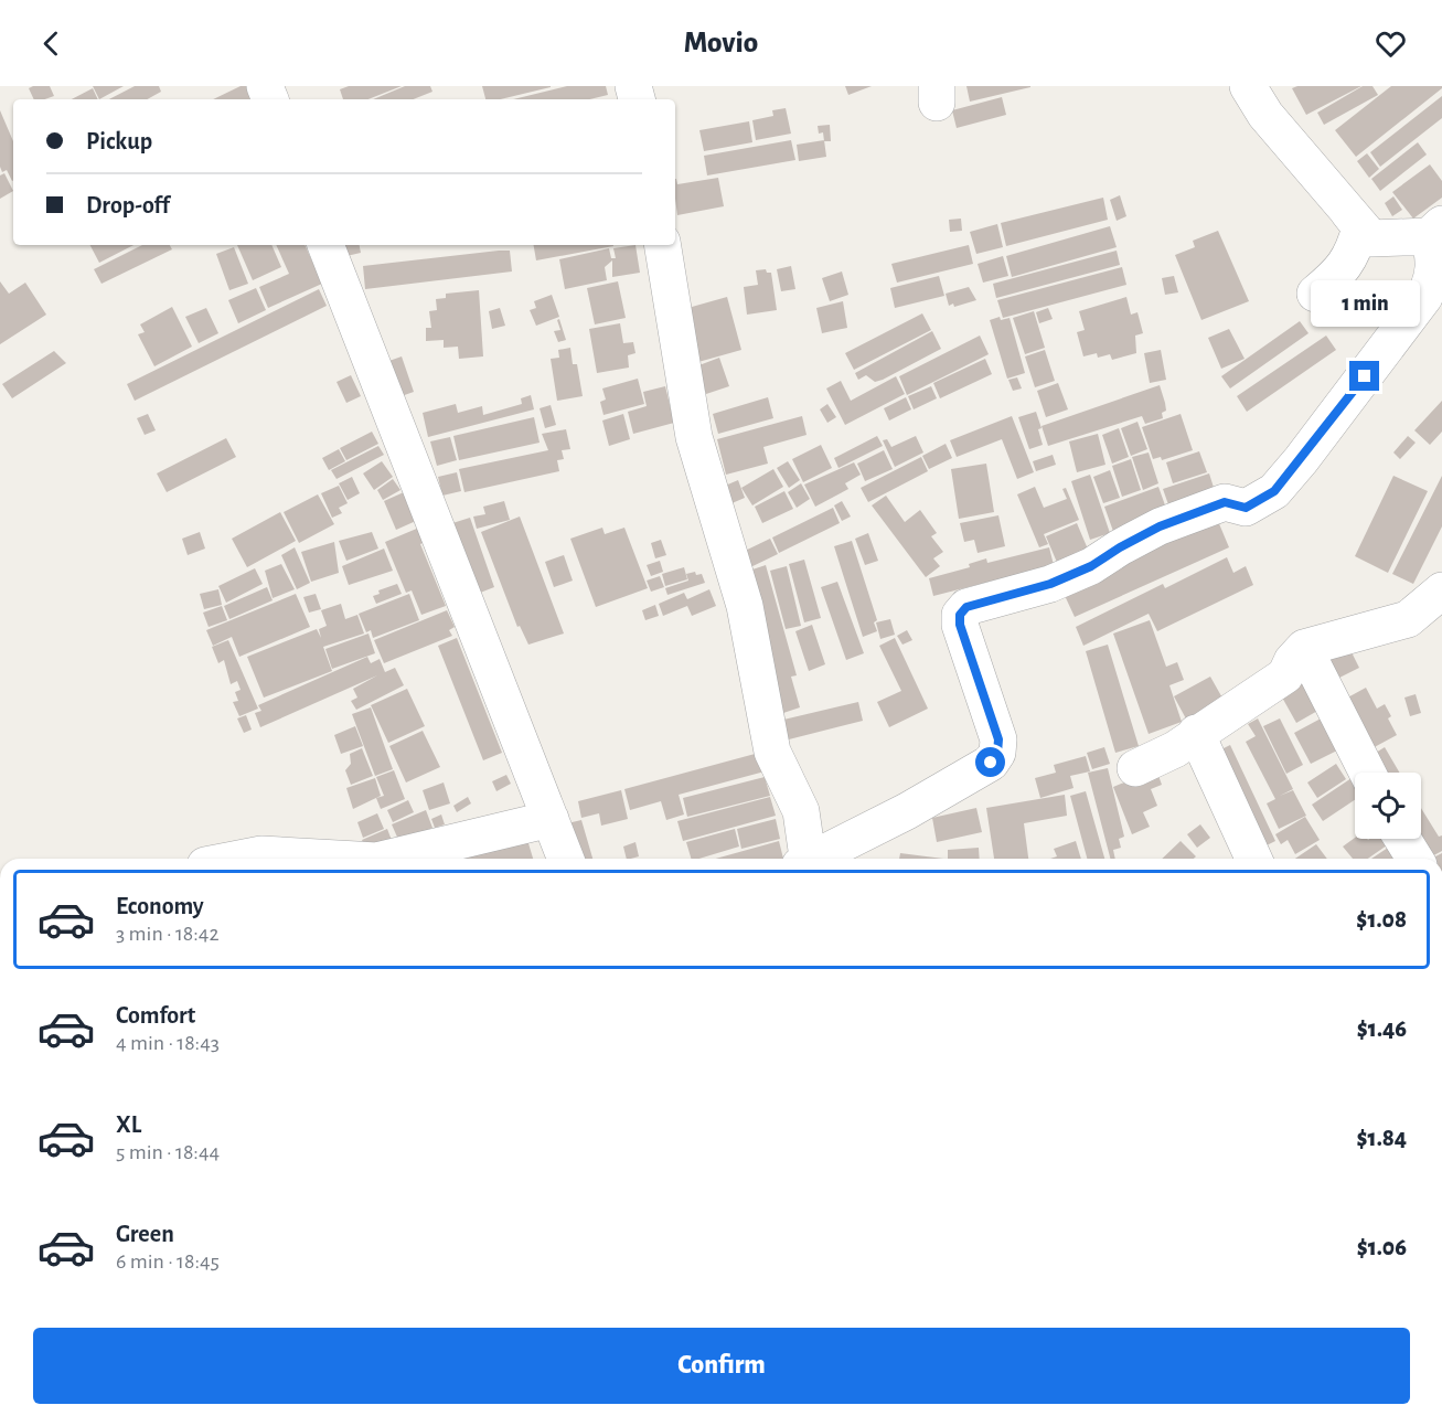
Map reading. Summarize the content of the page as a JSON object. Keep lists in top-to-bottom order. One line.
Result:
{"page":{"header":"Movio","banner":["Pickup","Drop-off"],"bubble":"1 min","list":[{"name":"Economy","note":"3 min · 18:42","value":"$1.08"},{"name":"Comfort","note":"4 min · 18:43","value":"$1.46"},{"name":"XL","note":"5 min · 18:44","value":"$1.84"},{"name":"Green","note":"6 min · 18:45","value":"$1.06"}],"buttons":"Confirm"}}
